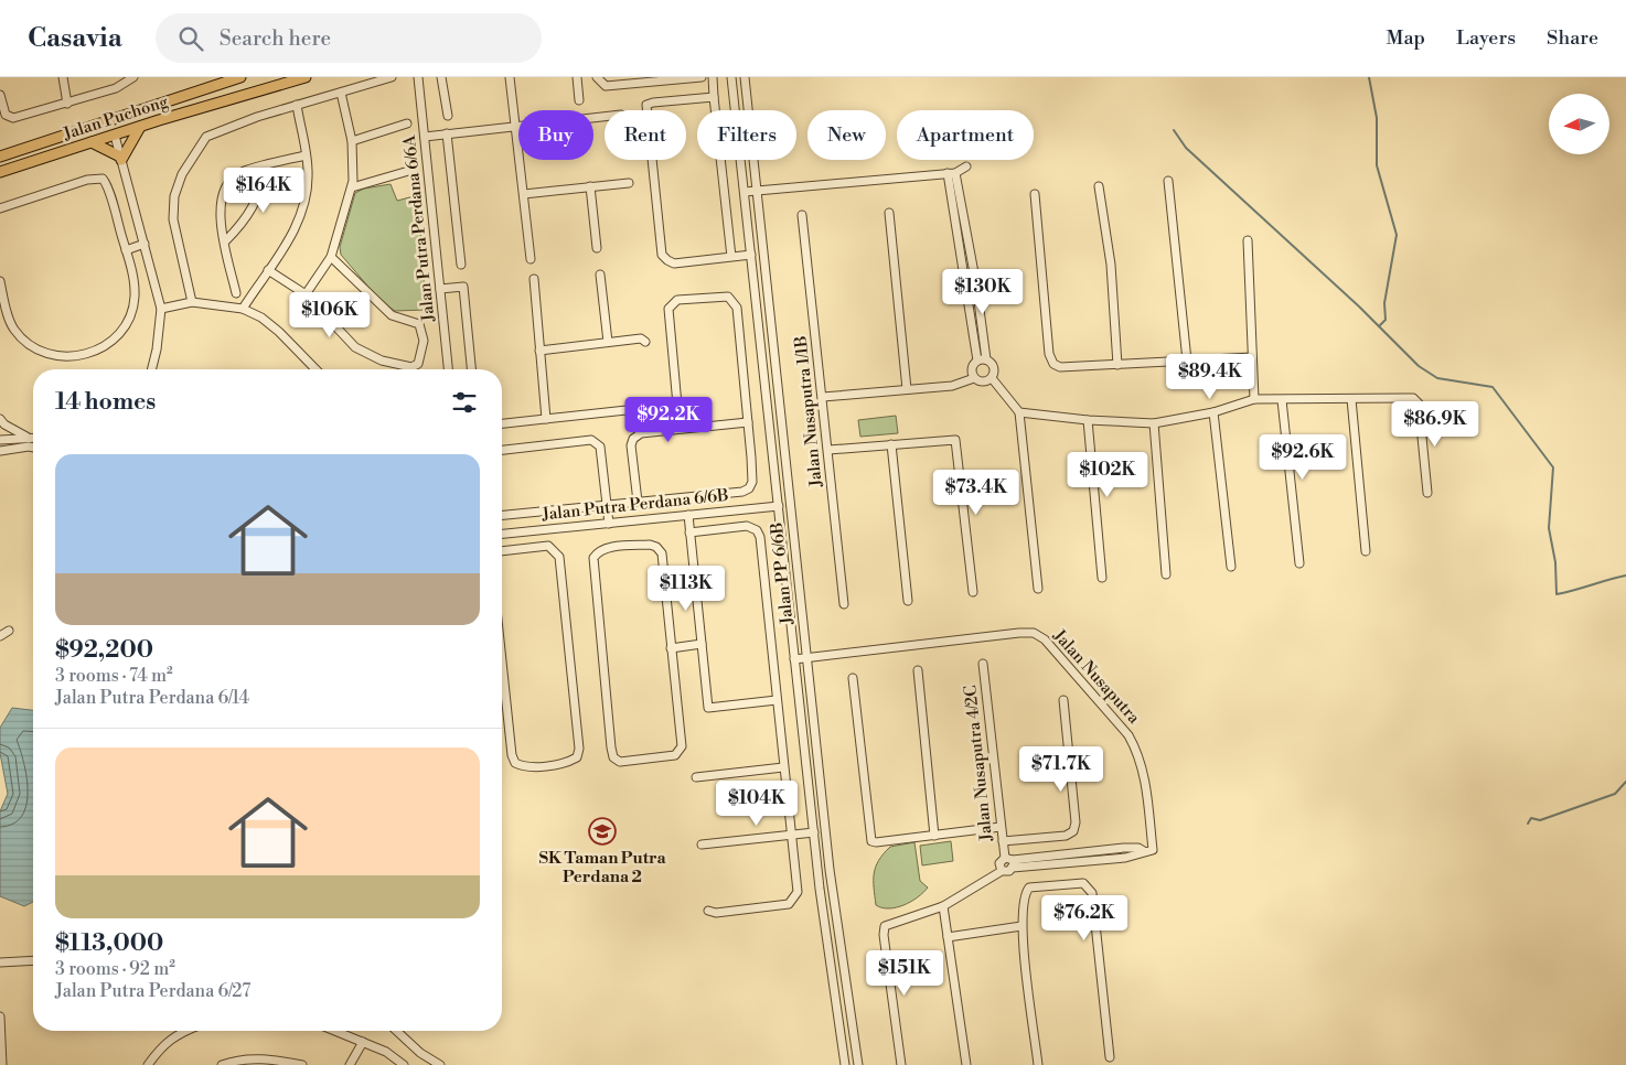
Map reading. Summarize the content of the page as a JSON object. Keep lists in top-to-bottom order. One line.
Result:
{"streets":{"main road":["Jalan Puchong"],"street":["Jalan Putra Perdana 6/6A","Jalan Nusaputra 1/1B","Jalan Putra Perdana 6/6B","Jalan PP 6/6B","Jalan Nusaputra","Jalan Nusaputra 4/2C"]},"crossings":[["Jalan Putra Perdana 6/6B","Jalan PP 6/6B"],["Jalan PP 6/6B","Jalan Nusaputra"],["Jalan Nusaputra","Jalan Nusaputra 4/2C"]],"places":{"school or university":["SK Taman Putra Perdana 2"]},"north":"left","page":{"header":"Casavia","search":"Search here","nav":["Map","Layers","Share"],"chip":["Buy","Rent","Filters","New","Apartment"],"price":["$164K","$130K","$106K","$89.4K","$92.2K","$86.9K","$92.6K","$102K","$73.4K","$113K","$71.7K","$104K","$76.2K","$151K"],"heading":"14 homes","list":[{"name":"$92,200","note":"3 rooms · 74 m² · Jalan Putra Perdana 6/14"},{"name":"$113,000","note":"3 rooms · 92 m² · Jalan Putra Perdana 6/27"}]}}
